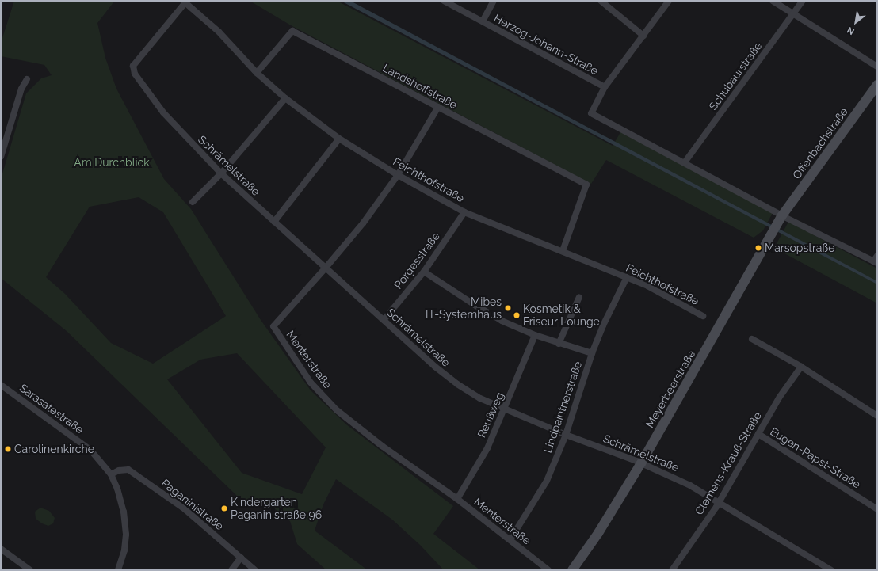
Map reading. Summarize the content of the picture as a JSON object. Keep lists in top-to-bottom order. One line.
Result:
{"streets":{"street":["Herzog-Johann-Straße","Schubaurstraße","Landshoffstraße","Offenbachstraße","Schrämelstraße","Feichthofstraße","Porgesstraße","Menterstraße","Meyerbeerstraße","Lindpaintnerstraße","Sarasatestraße","Reußweg","Eugen-Papst-Straße","Clemens-Krauß-Straße","Paganinistraße"]},"crossings":[["Landshoffstraße","Feichthofstraße"],["Landshoffstraße","Menterstraße"],["Offenbachstraße","Meyerbeerstraße"],["Schrämelstraße","Feichthofstraße"],["Schrämelstraße","Porgesstraße"],["Schrämelstraße","Menterstraße"],["Schrämelstraße","Meyerbeerstraße"],["Schrämelstraße","Lindpaintnerstraße"],["Schrämelstraße","Reußweg"],["Schrämelstraße","Clemens-Krauß-Straße"],["Feichthofstraße","Porgesstraße"],["Feichthofstraße","Menterstraße"],["Feichthofstraße","Lindpaintnerstraße"],["Menterstraße","Lindpaintnerstraße"],["Menterstraße","Reußweg"],["Sarasatestraße","Paganinistraße"],["Eugen-Papst-Straße","Clemens-Krauß-Straße"]],"parks":["Am Durchblick"],"places":["Marsopstraße","Mibes IT-Systemhaus","Kosmetik & Friseur Lounge","Carolinenkirche","Kindergarten Paganinistraße 96"],"north":"bottom left"}
